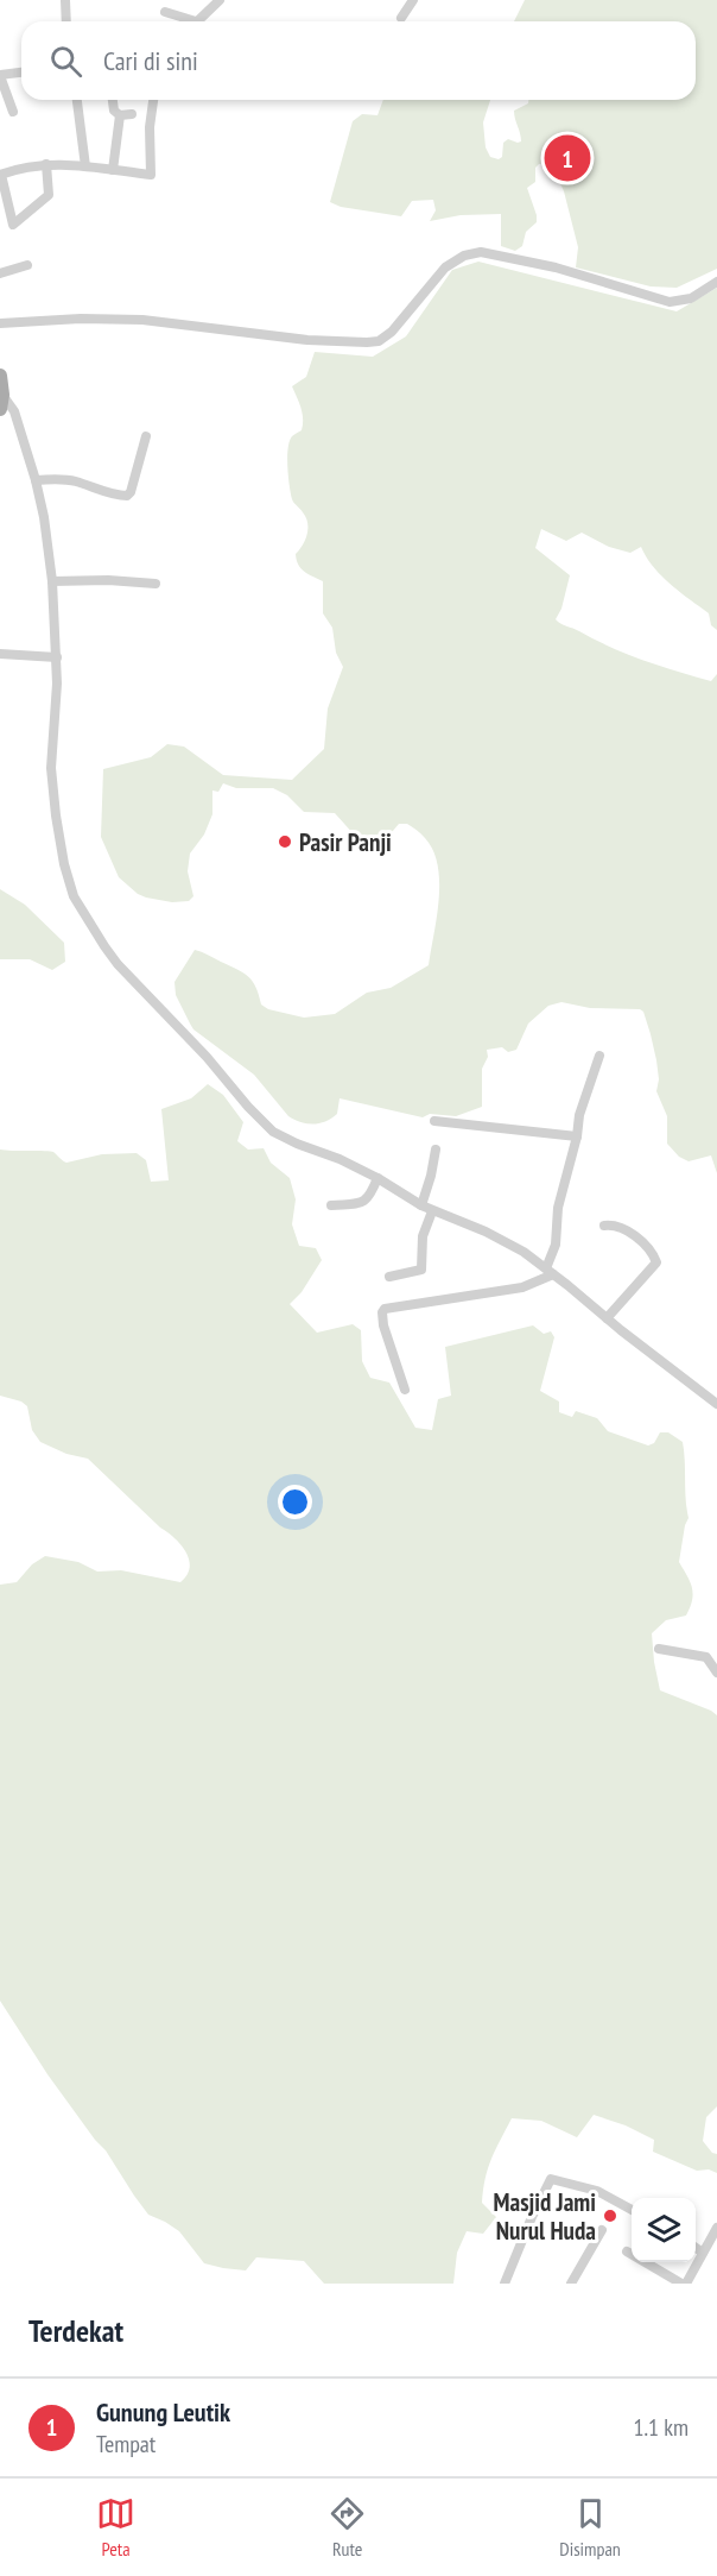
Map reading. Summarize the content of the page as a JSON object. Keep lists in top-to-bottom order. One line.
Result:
{"places":["Pasir Panji","Masjid Jami Nurul Huda"],"page":{"search":"Cari di sini","pins":"1","heading":"Terdekat","list":[{"mark":"1","name":"Gunung Leutik","note":"Tempat","value":"1.1 km"}],"nav":["Peta","Rute","Disimpan"]}}
